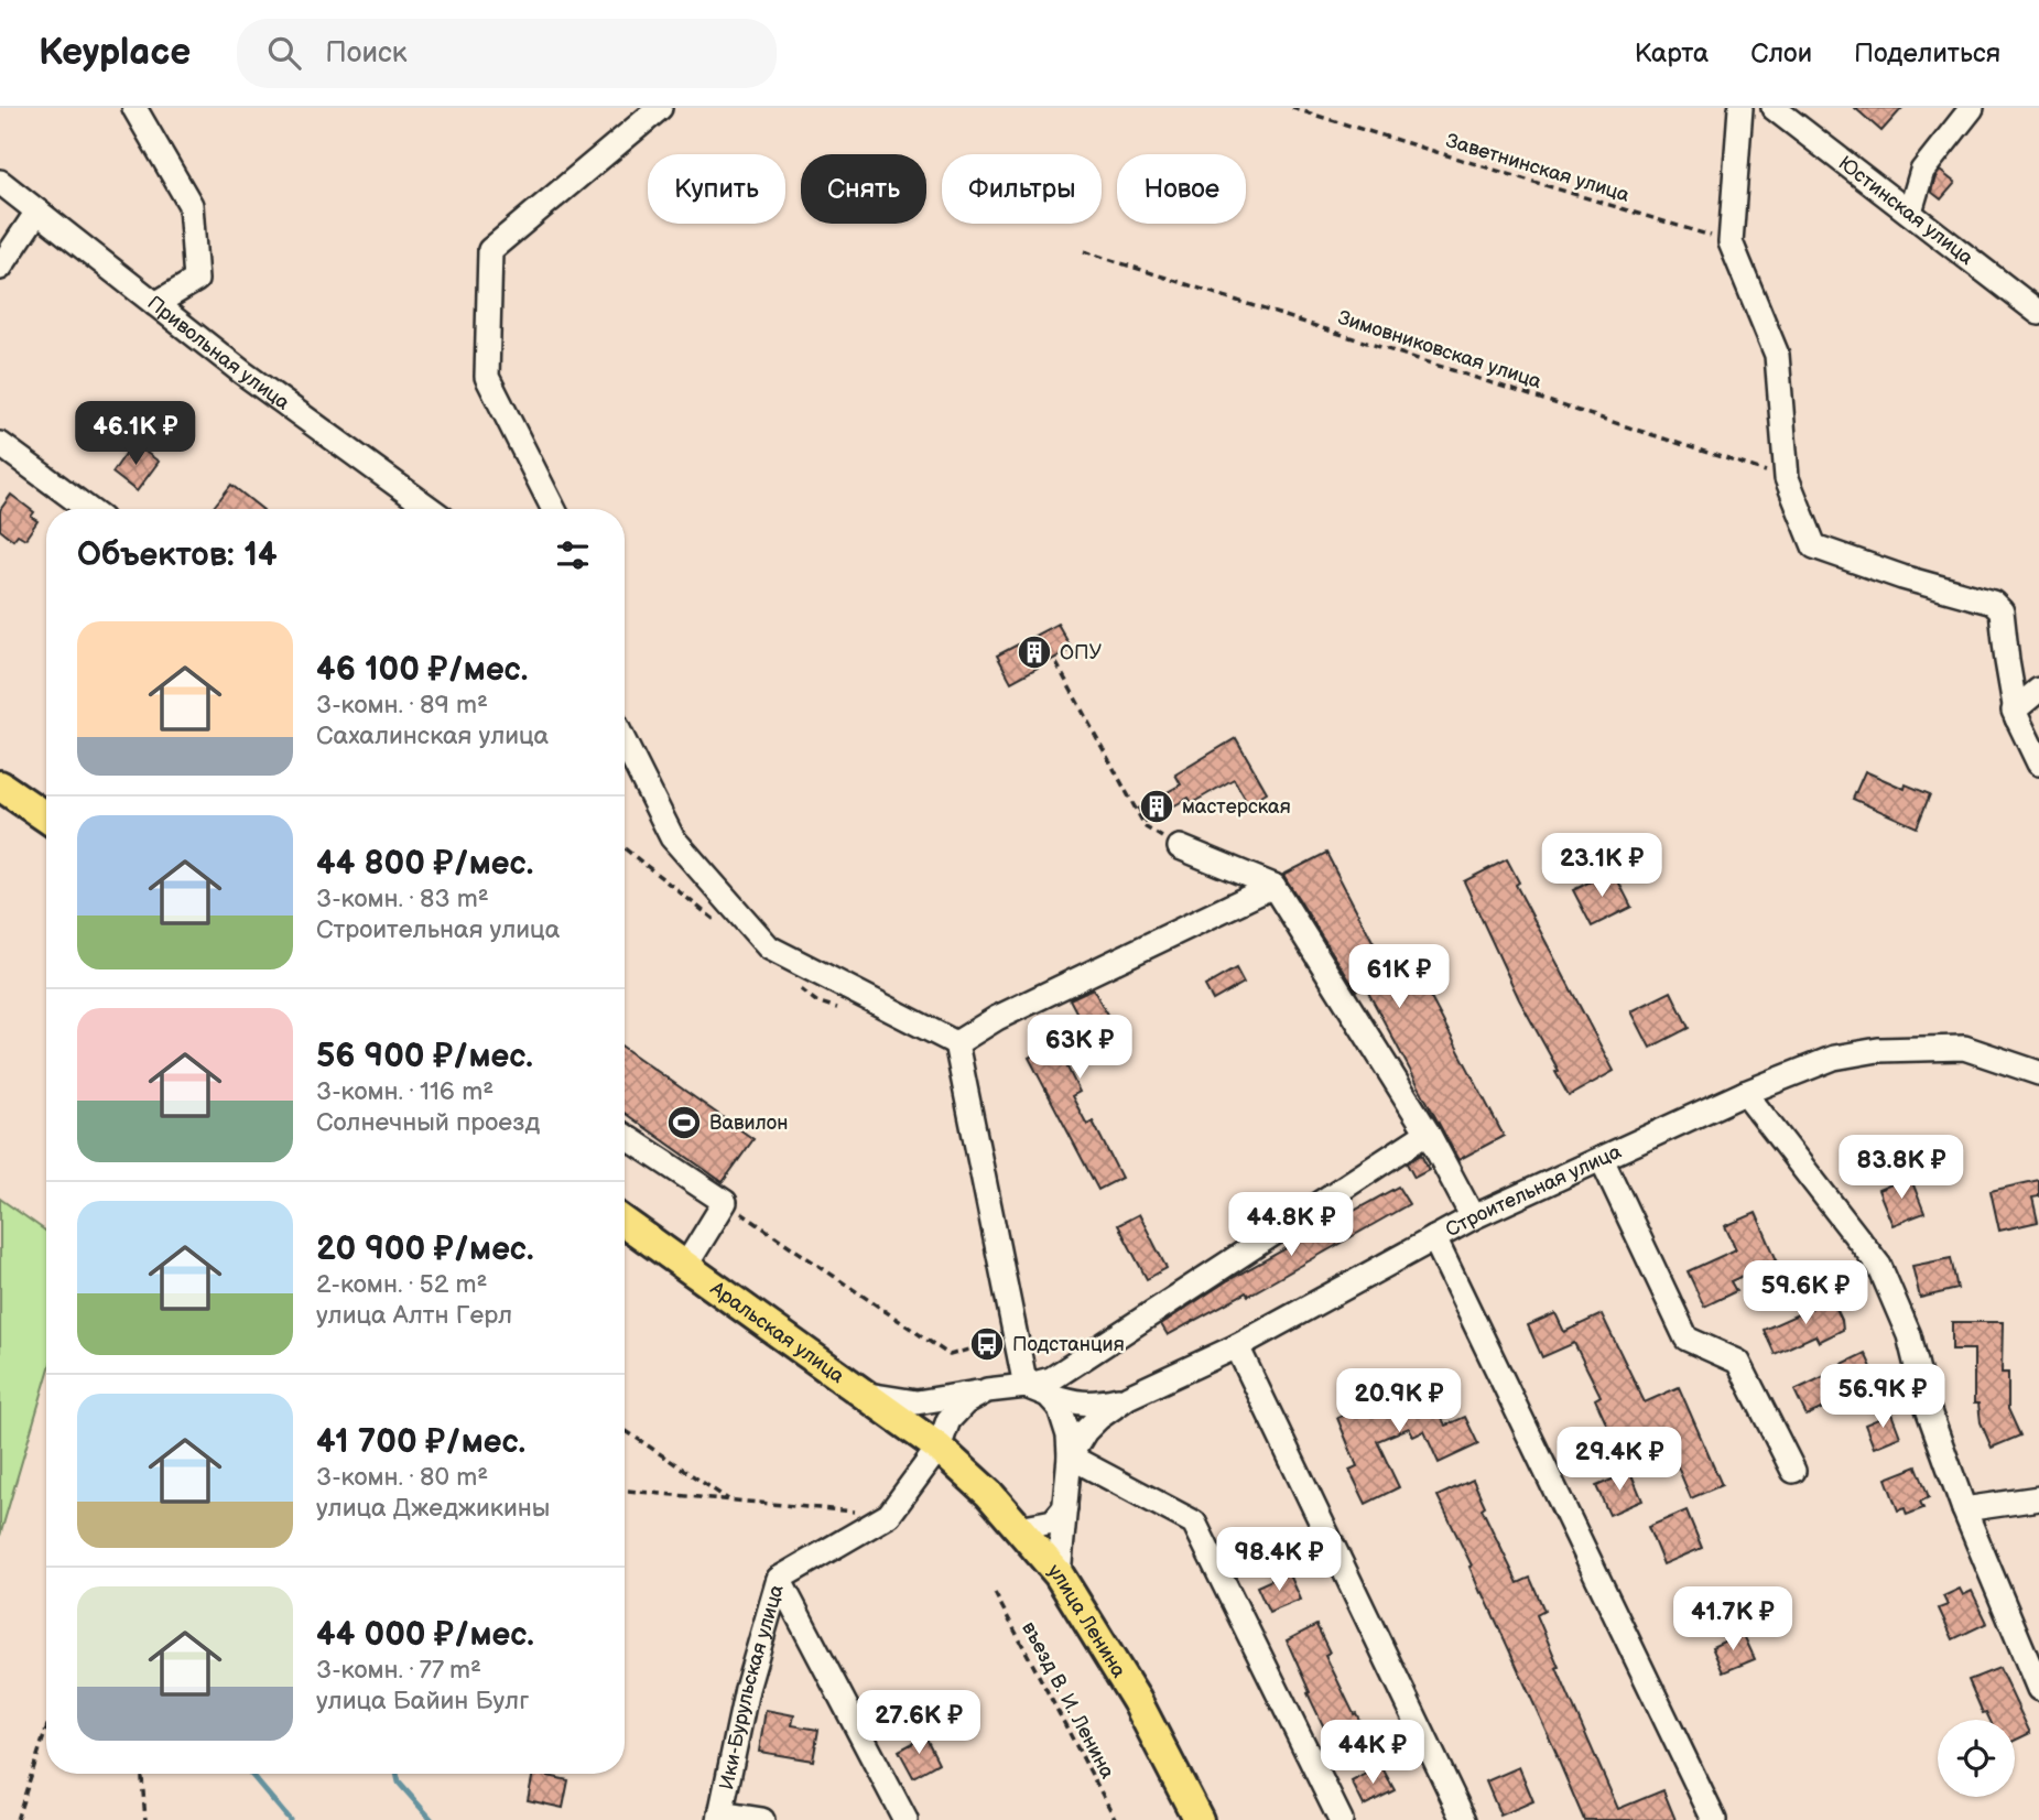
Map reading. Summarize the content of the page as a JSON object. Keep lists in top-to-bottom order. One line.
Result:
{"streets":{"main road":["Аральская улица","улица Ленина"],"street":["Юстинская улица","Привольная улица","Строительная улица","Ики-Бурульская улица"],"path":["Заветнинская улица","Зимовниковская улица","въезд В. И. Ленина"]},"crossings":[["Строительная улица","Аральская улица"],["Строительная улица","улица Ленина"],["Строительная улица","Ики-Бурульская улица"],["Аральская улица","улица Ленина"],["Аральская улица","Ики-Бурульская улица"],["улица Ленина","Ики-Бурульская улица"]],"places":{"building":["ОПУ","мастерская"],"sports":["Вавилон"],"bus stop":["Подстанция"]},"page":{"header":"Keyplace","search":"Поиск","nav":["Карта","Слои","Поделиться"],"chip":["Купить","Снять","Фильтры","Новое"],"price":["46.1K ₽","23.1K ₽","61K ₽","63K ₽","83.8K ₽","44.8K ₽","59.6K ₽","56.9K ₽","20.9K ₽","29.4K ₽","98.4K ₽","41.7K ₽","27.6K ₽","44K ₽"],"heading":"Объектов: 14","list":[{"name":"46 100 ₽/мес.","note":"3-комн. · 89 m² · Сахалинская улица"},{"name":"44 800 ₽/мес.","note":"3-комн. · 83 m² · Строительная улица"},{"name":"56 900 ₽/мес.","note":"3-комн. · 116 m² · Солнечный проезд"},{"name":"20 900 ₽/мес.","note":"2-комн. · 52 m² · улица Алтн Герл"},{"name":"41 700 ₽/мес.","note":"3-комн. · 80 m² · улица Джеджикины"},{"name":"44 000 ₽/мес.","note":"3-комн. · 77 m² · улица Байин Булг"}]}}
